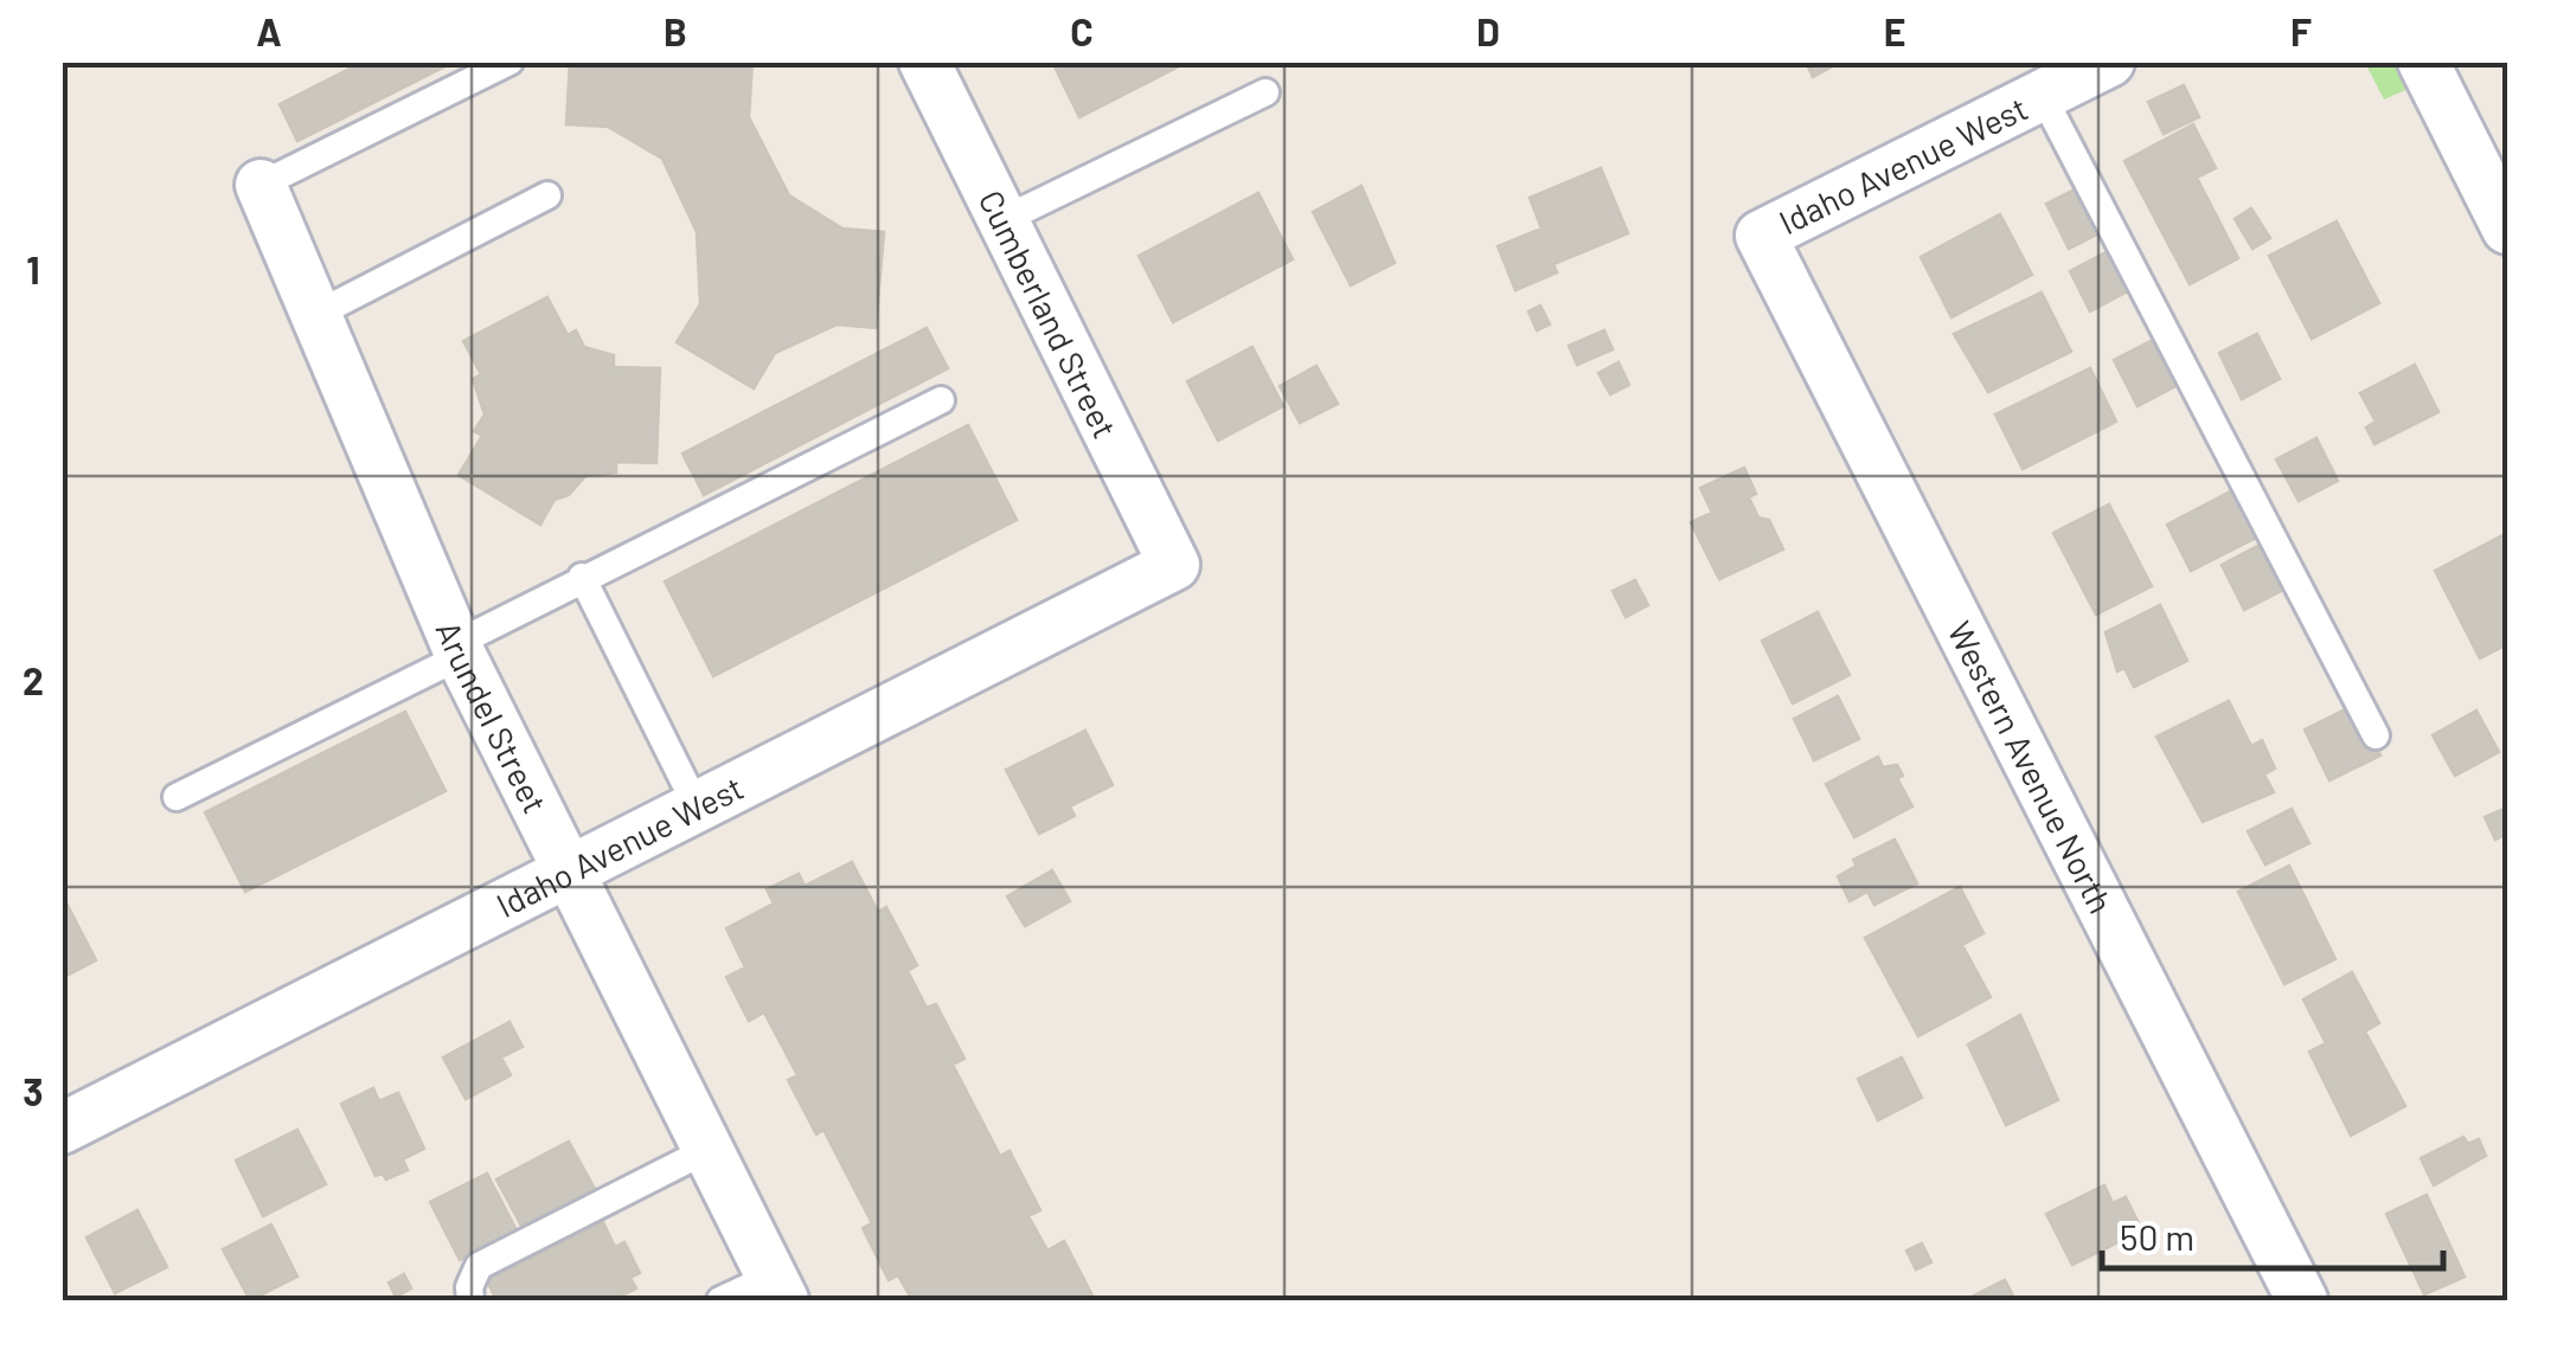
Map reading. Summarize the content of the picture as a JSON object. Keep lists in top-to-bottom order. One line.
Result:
{"streets":{"street":["Idaho Avenue West","Cumberland Street","Arundel Street","Western Avenue North"]},"crossings":[["Idaho Avenue West","Cumberland Street"],["Idaho Avenue West","Arundel Street"],["Idaho Avenue West","Western Avenue North"]],"scale_bar":"50 m","grid":{"columns":["A","B","C","D","E","F"],"rows":["1","2","3"]}}
